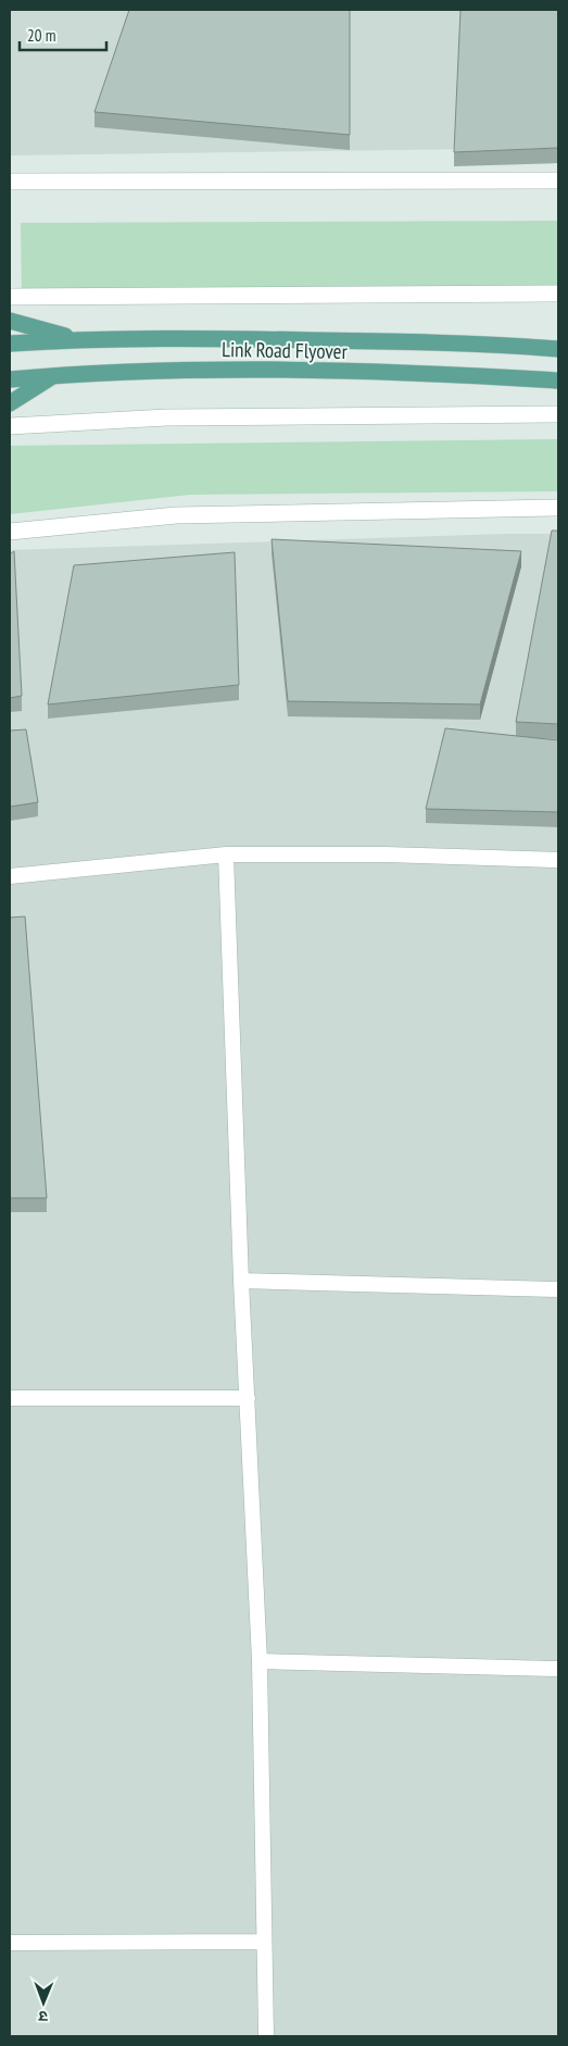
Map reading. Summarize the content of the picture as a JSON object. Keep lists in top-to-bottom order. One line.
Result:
{"streets":{"main road":["Link Road Flyover"]},"scale_bar":"20 m","north":"bottom"}
